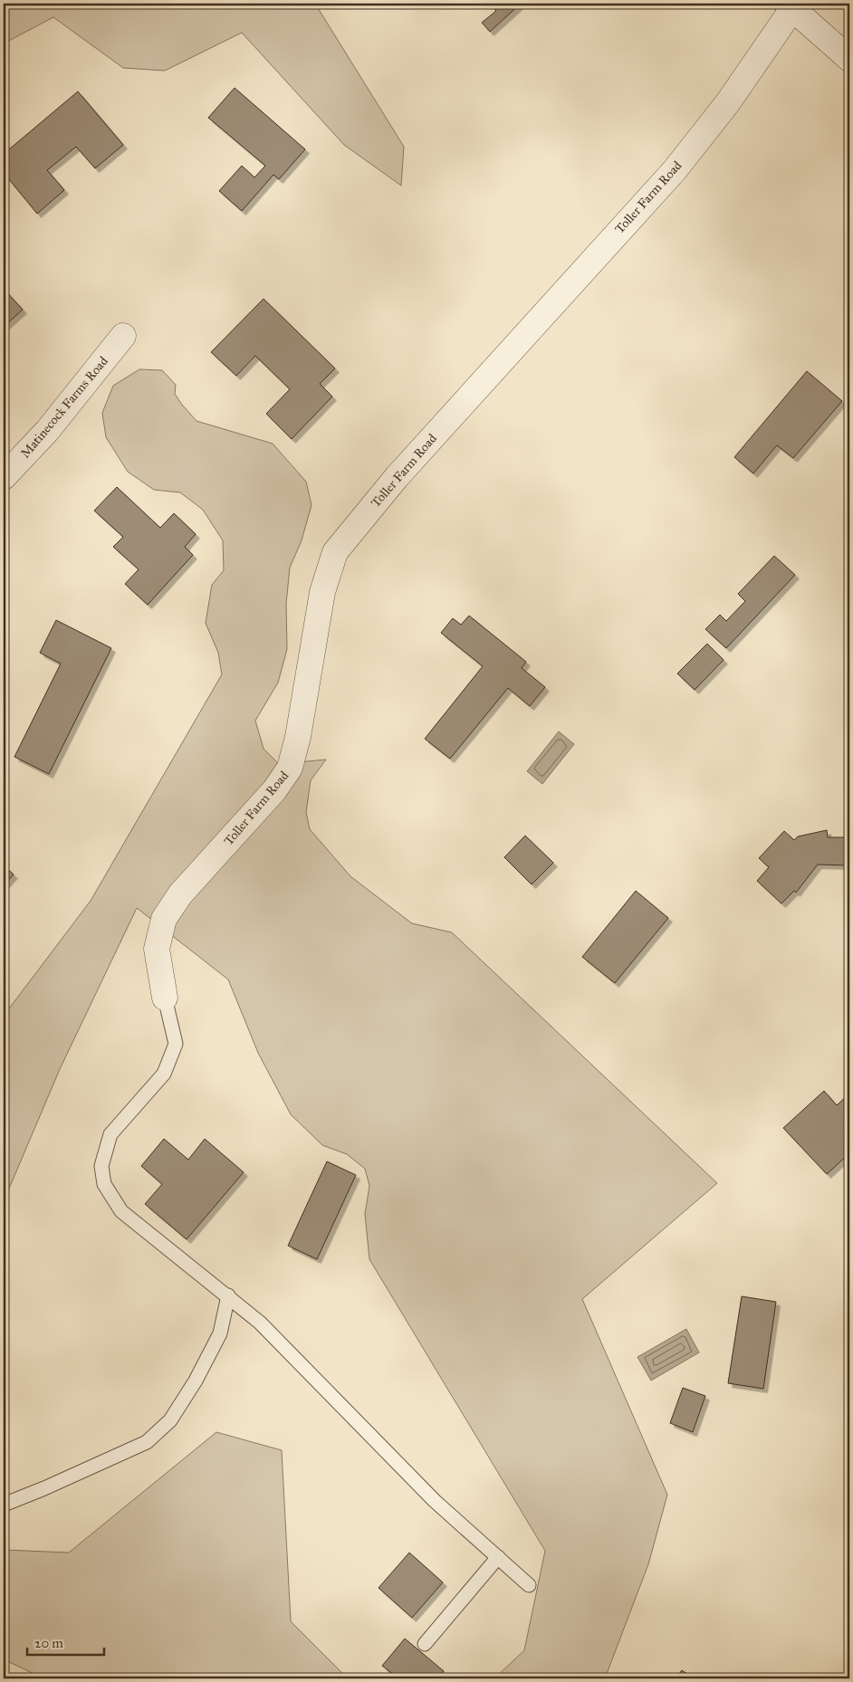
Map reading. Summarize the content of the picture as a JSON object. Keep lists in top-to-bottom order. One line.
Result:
{"streets":{"street":["Toller Farm Road","Matinecock Farms Road"]},"scale_bar":"20 m"}
